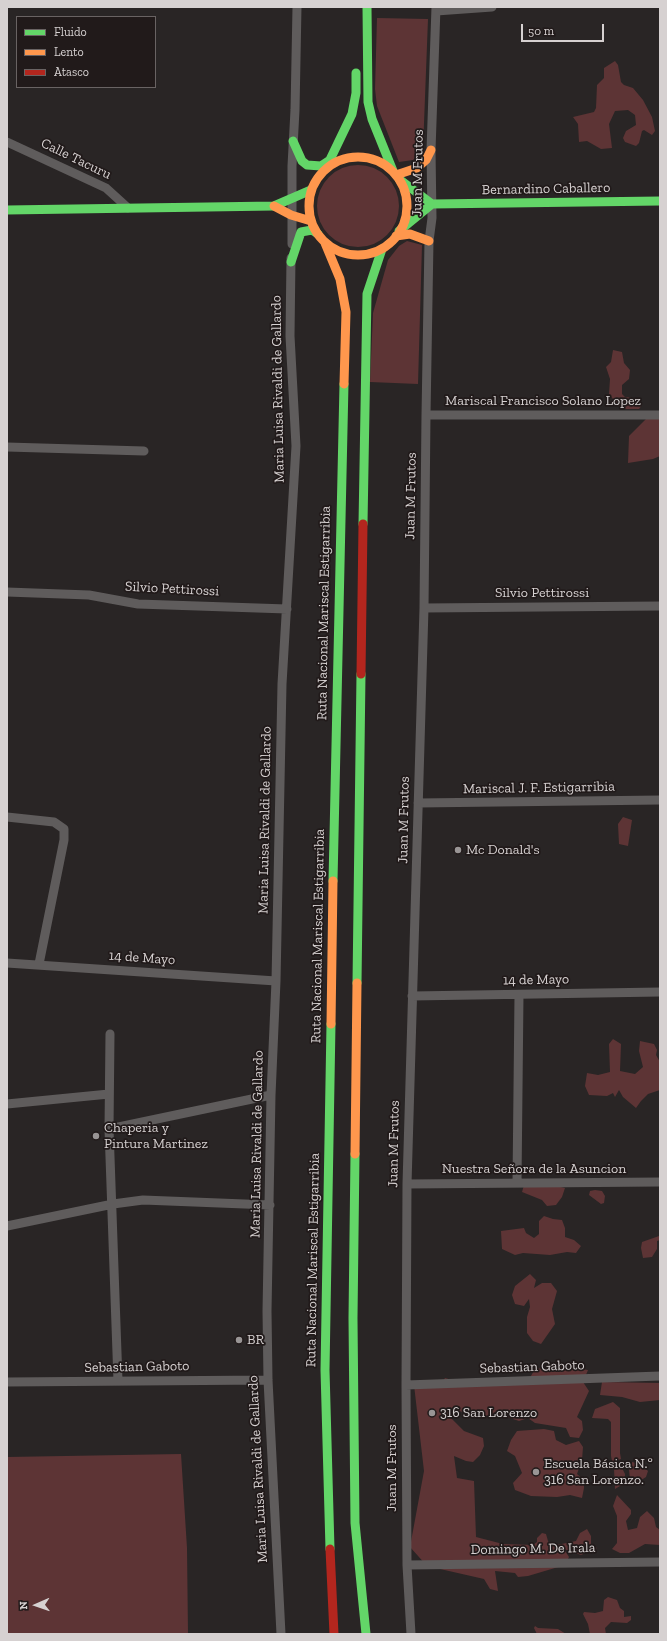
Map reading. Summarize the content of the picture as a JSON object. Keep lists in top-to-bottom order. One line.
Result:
{"streets":{"main road":["Bernardino Caballero","Ruta Nacional Mariscal Estigarribia"],"street":["Calle Tacuru","Juan M Frutos","Maria Luisa Rivaldi de Gallardo","Mariscal Francisco Solano Lopez","Silvio Pettirossi","Mariscal J. F. Estigarribia","14 de Mayo","Nuestra Señora de la Asuncion","Sebastian Gaboto","Domingo M. De Irala"]},"crossings":[["Juan M Frutos","Bernardino Caballero"],["Juan M Frutos","Mariscal Francisco Solano Lopez"],["Juan M Frutos","Silvio Pettirossi"],["Juan M Frutos","Mariscal J. F. Estigarribia"],["Juan M Frutos","14 de Mayo"],["Juan M Frutos","Nuestra Señora de la Asuncion"],["Juan M Frutos","Sebastian Gaboto"],["Juan M Frutos","Domingo M. De Irala"],["Maria Luisa Rivaldi de Gallardo","Silvio Pettirossi"],["Maria Luisa Rivaldi de Gallardo","14 de Mayo"],["Maria Luisa Rivaldi de Gallardo","Sebastian Gaboto"]],"places":["Mc Donald's","Chaperia y Pintura Martinez","BR","316 San Lorenzo","Escuela Básica N.º 316 San Lorenzo."],"legend":["Fluido","Lento","Atasco"],"scale_bar":"50 m","north":"left"}
